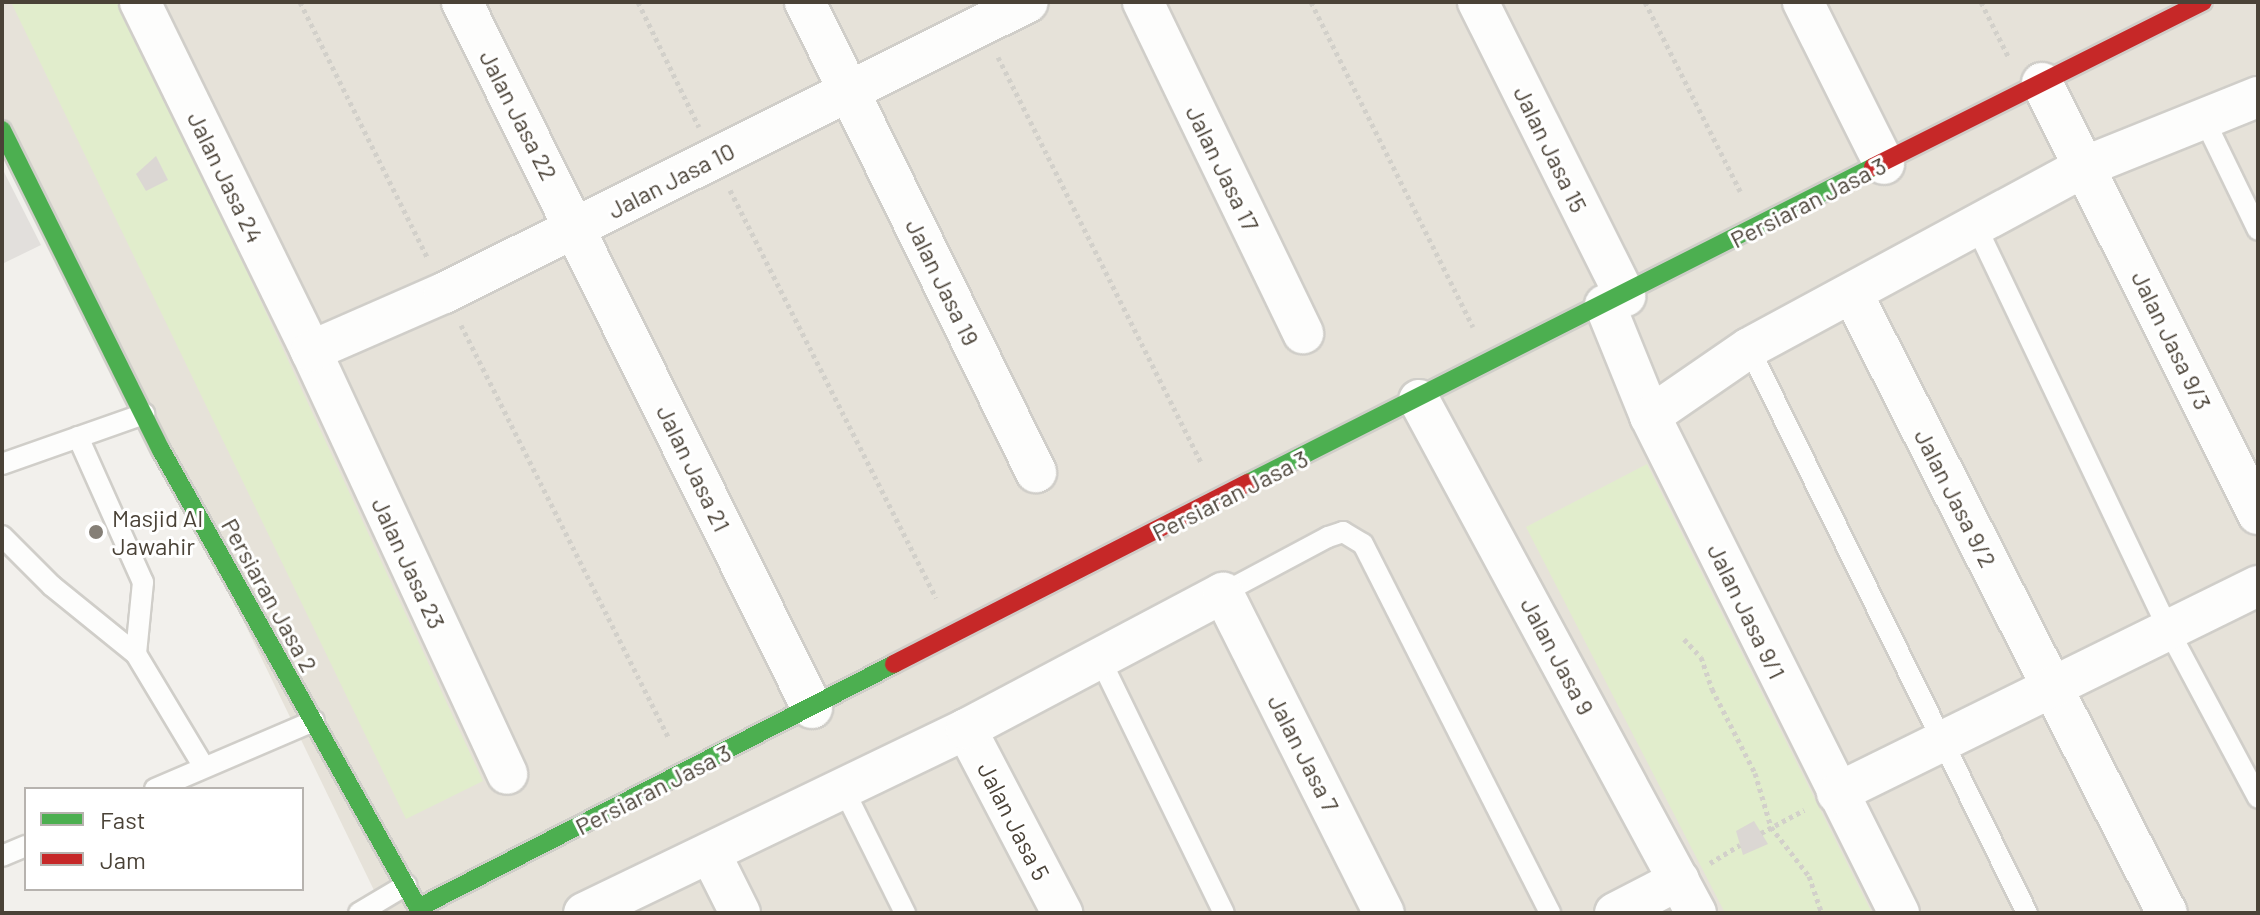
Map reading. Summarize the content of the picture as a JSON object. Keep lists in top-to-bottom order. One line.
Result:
{"streets":{"street":["Jalan Jasa 22","Jalan Jasa 15","Jalan Jasa 17","Jalan Jasa 24","Jalan Jasa 10","Persiaran Jasa 3","Jalan Jasa 19","Jalan Jasa 9/3","Jalan Jasa 21","Jalan Jasa 9/2","Jalan Jasa 23","Persiaran Jasa 2","Jalan Jasa 9/1","Jalan Jasa 9","Jalan Jasa 7","Jalan Jasa 5"]},"crossings":[["Jalan Jasa 22","Jalan Jasa 10"],["Jalan Jasa 22","Jalan Jasa 21"],["Jalan Jasa 15","Persiaran Jasa 3"],["Jalan Jasa 15","Jalan Jasa 9/1"],["Jalan Jasa 24","Jalan Jasa 10"],["Jalan Jasa 24","Jalan Jasa 23"],["Jalan Jasa 10","Jalan Jasa 19"],["Jalan Jasa 10","Jalan Jasa 21"],["Jalan Jasa 10","Jalan Jasa 23"],["Persiaran Jasa 3","Jalan Jasa 21"],["Persiaran Jasa 3","Persiaran Jasa 2"],["Persiaran Jasa 3","Jalan Jasa 9/1"],["Persiaran Jasa 3","Jalan Jasa 9"]],"places":["Masjid Al Jawahir"],"legend":["Fast","Jam"]}
